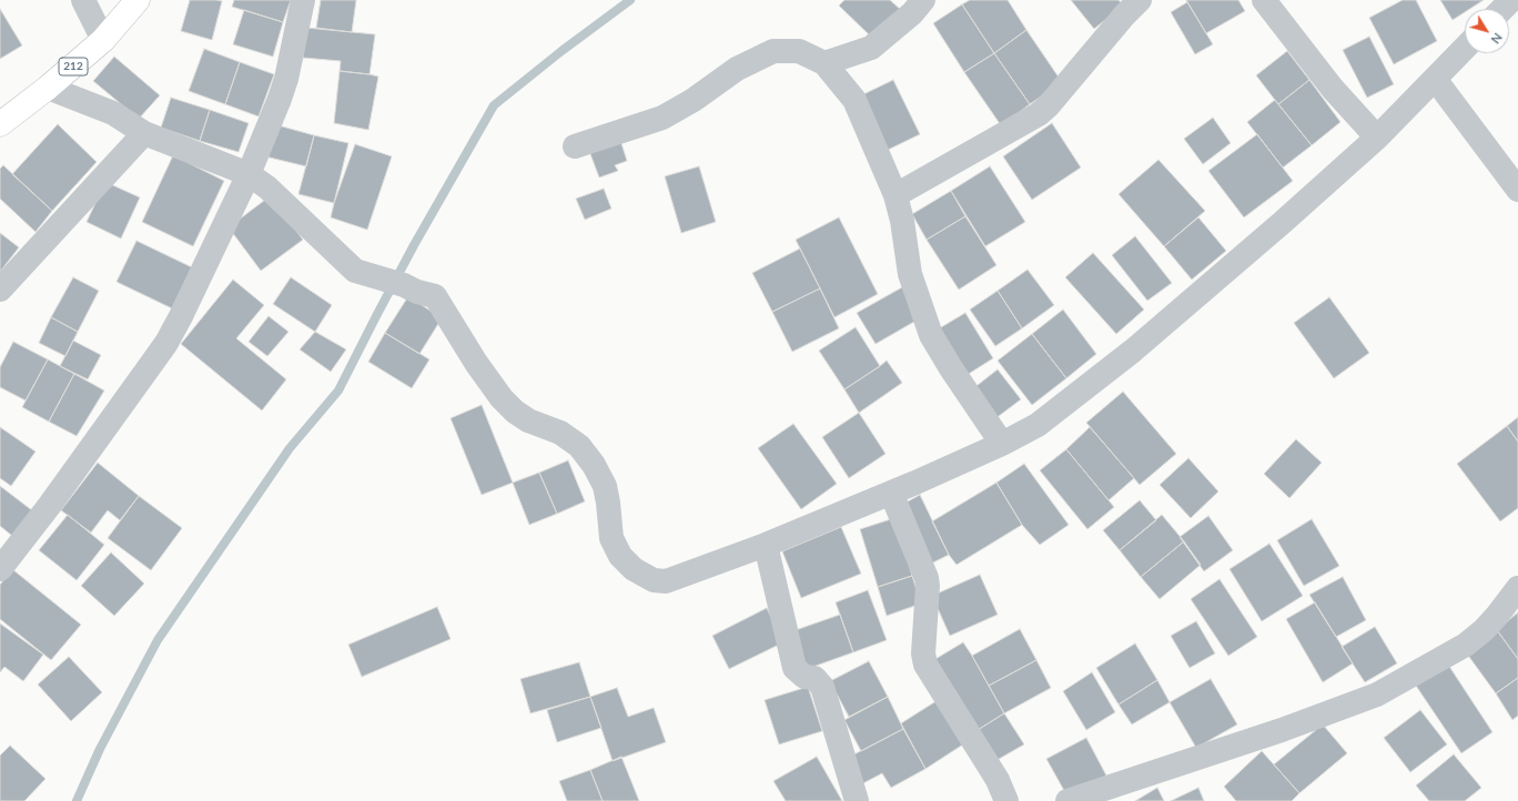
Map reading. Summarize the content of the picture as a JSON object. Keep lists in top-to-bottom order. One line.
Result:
{"streets":{"main road":["212"]},"north":"bottom right"}
